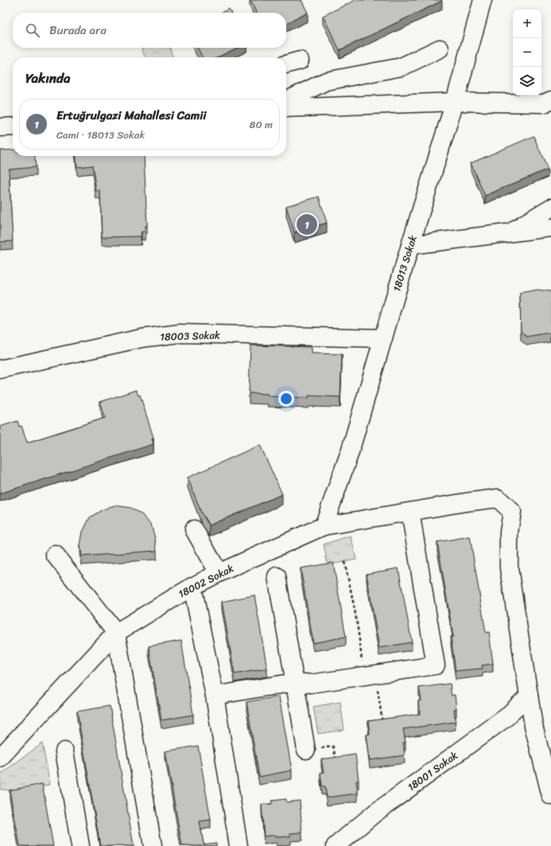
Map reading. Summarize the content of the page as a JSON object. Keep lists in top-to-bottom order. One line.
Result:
{"streets":{"street":["18013 Sokak","18003 Sokak","18002 Sokak","18001 Sokak"]},"crossings":[["18013 Sokak","18003 Sokak"],["18013 Sokak","18002 Sokak"],["18002 Sokak","18001 Sokak"]],"page":{"map_buttons":["+","−"],"search":"Burada ara","heading":"Yakında","list":[{"mark":"1","name":"Ertuğrulgazi Mahallesi Camii","note":"Cami · 18013 Sokak","value":"80 m"}],"pins":"1"}}
